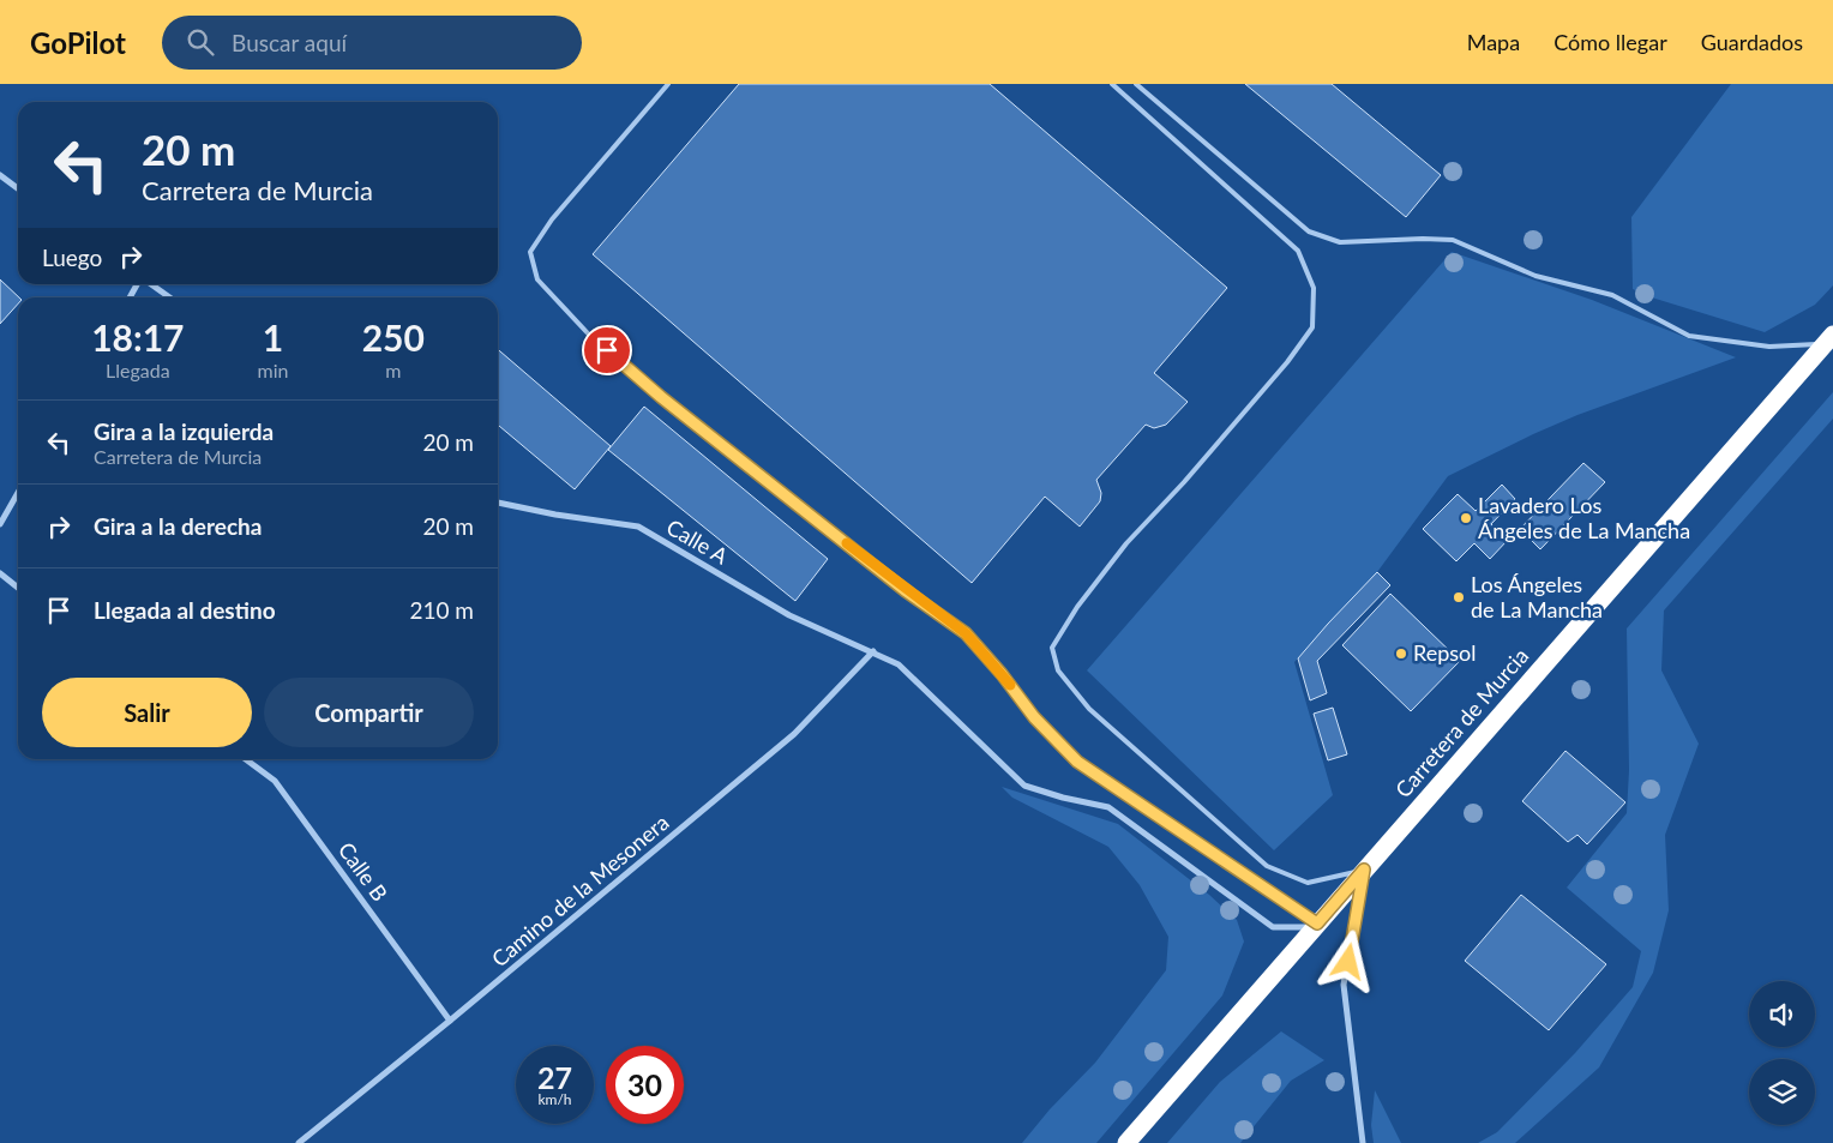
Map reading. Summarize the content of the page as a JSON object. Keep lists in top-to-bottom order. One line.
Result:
{"streets":{"highway":["Carretera de Murcia"],"street":["Calle A","Calle B","Camino de la Mesonera"]},"crossings":[["Calle A","Carretera de Murcia"],["Calle A","Camino de la Mesonera"],["Calle B","Camino de la Mesonera"]],"places":["Lavadero Los Ángeles de La Mancha","Los Ángeles de La Mancha","Repsol"],"page":{"header":"GoPilot","search":"Buscar aquí","nav":["Mapa","Cómo llegar","Guardados"],"turn":["20 m","Carretera de Murcia"],"then":"Luego","eta":["18:17","Llegada","1","min","250","m"],"list":[{"name":"Gira a la izquierda","note":"Carretera de Murcia","value":"20 m"},{"name":"Gira a la derecha","value":"20 m"},{"name":"Llegada al destino","value":"210 m"}],"buttons":["Salir","Compartir"],"speed":"27 km/h","limit":"30"}}
